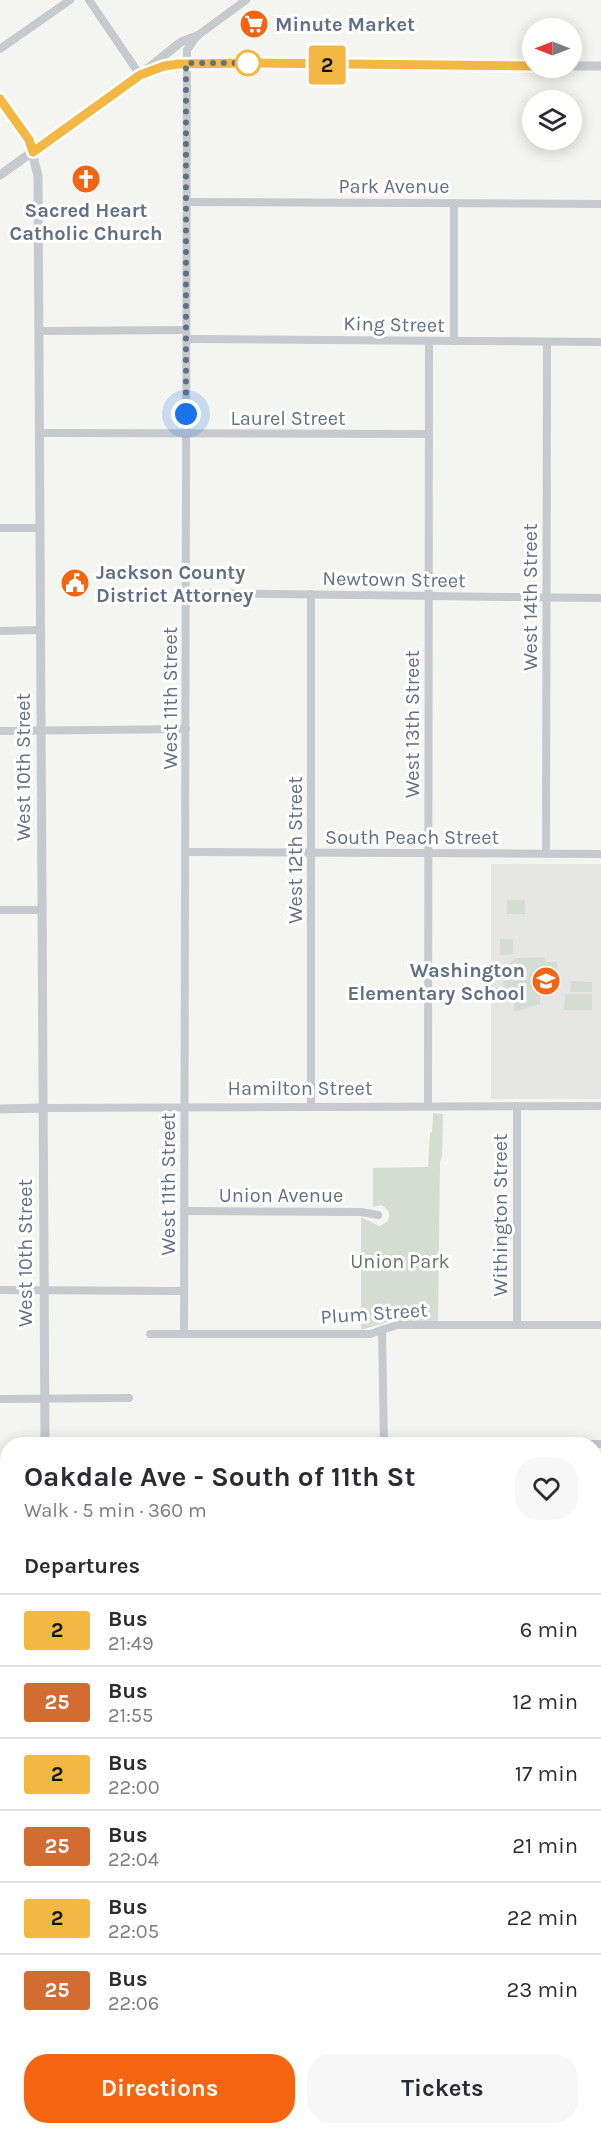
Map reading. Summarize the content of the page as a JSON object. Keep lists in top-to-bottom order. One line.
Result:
{"streets":{"street":["Park Avenue","King Street","Laurel Street","Newtown Street","West 14th Street","West 11th Street","West 13th Street","West 10th Street","South Peach Street","West 12th Street","Hamilton Street","Union Avenue","Withington Street","Plum Street"]},"crossings":[["Park Avenue","West 11th Street"],["King Street","West 14th Street"],["King Street","West 11th Street"],["King Street","West 13th Street"],["Laurel Street","West 11th Street"],["Laurel Street","West 13th Street"],["Laurel Street","West 10th Street"],["Newtown Street","West 14th Street"],["Newtown Street","West 11th Street"],["Newtown Street","West 13th Street"],["Newtown Street","West 12th Street"],["West 14th Street","South Peach Street"],["West 11th Street","South Peach Street"],["West 11th Street","Hamilton Street"],["West 11th Street","Union Avenue"],["West 11th Street","Plum Street"],["West 13th Street","South Peach Street"],["West 13th Street","Hamilton Street"],["West 10th Street","Hamilton Street"],["South Peach Street","West 12th Street"],["West 12th Street","Hamilton Street"],["Hamilton Street","Withington Street"],["Withington Street","Plum Street"]],"parks":["Union Park"],"places":{"supermarket":["Minute Market"],"church":["Sacred Heart Catholic Church"],"public building":["Jackson County District Attorney"],"school or university":["Washington Elementary School"]},"lines":["bus line 2"],"north":"left","page":{"on_map":"2","heading":[["Oakdale Ave - South of 11th St","Walk · 5 min · 360 m"],"Departures"],"list":[{"mark":"2","name":"Bus","note":"21:49","value":"6 min"},{"mark":"25","name":"Bus","note":"21:55","value":"12 min"},{"mark":"2","name":"Bus","note":"22:00","value":"17 min"},{"mark":"25","name":"Bus","note":"22:04","value":"21 min"},{"mark":"2","name":"Bus","note":"22:05","value":"22 min"},{"mark":"25","name":"Bus","note":"22:06","value":"23 min"}],"buttons":["Directions","Tickets"]}}
